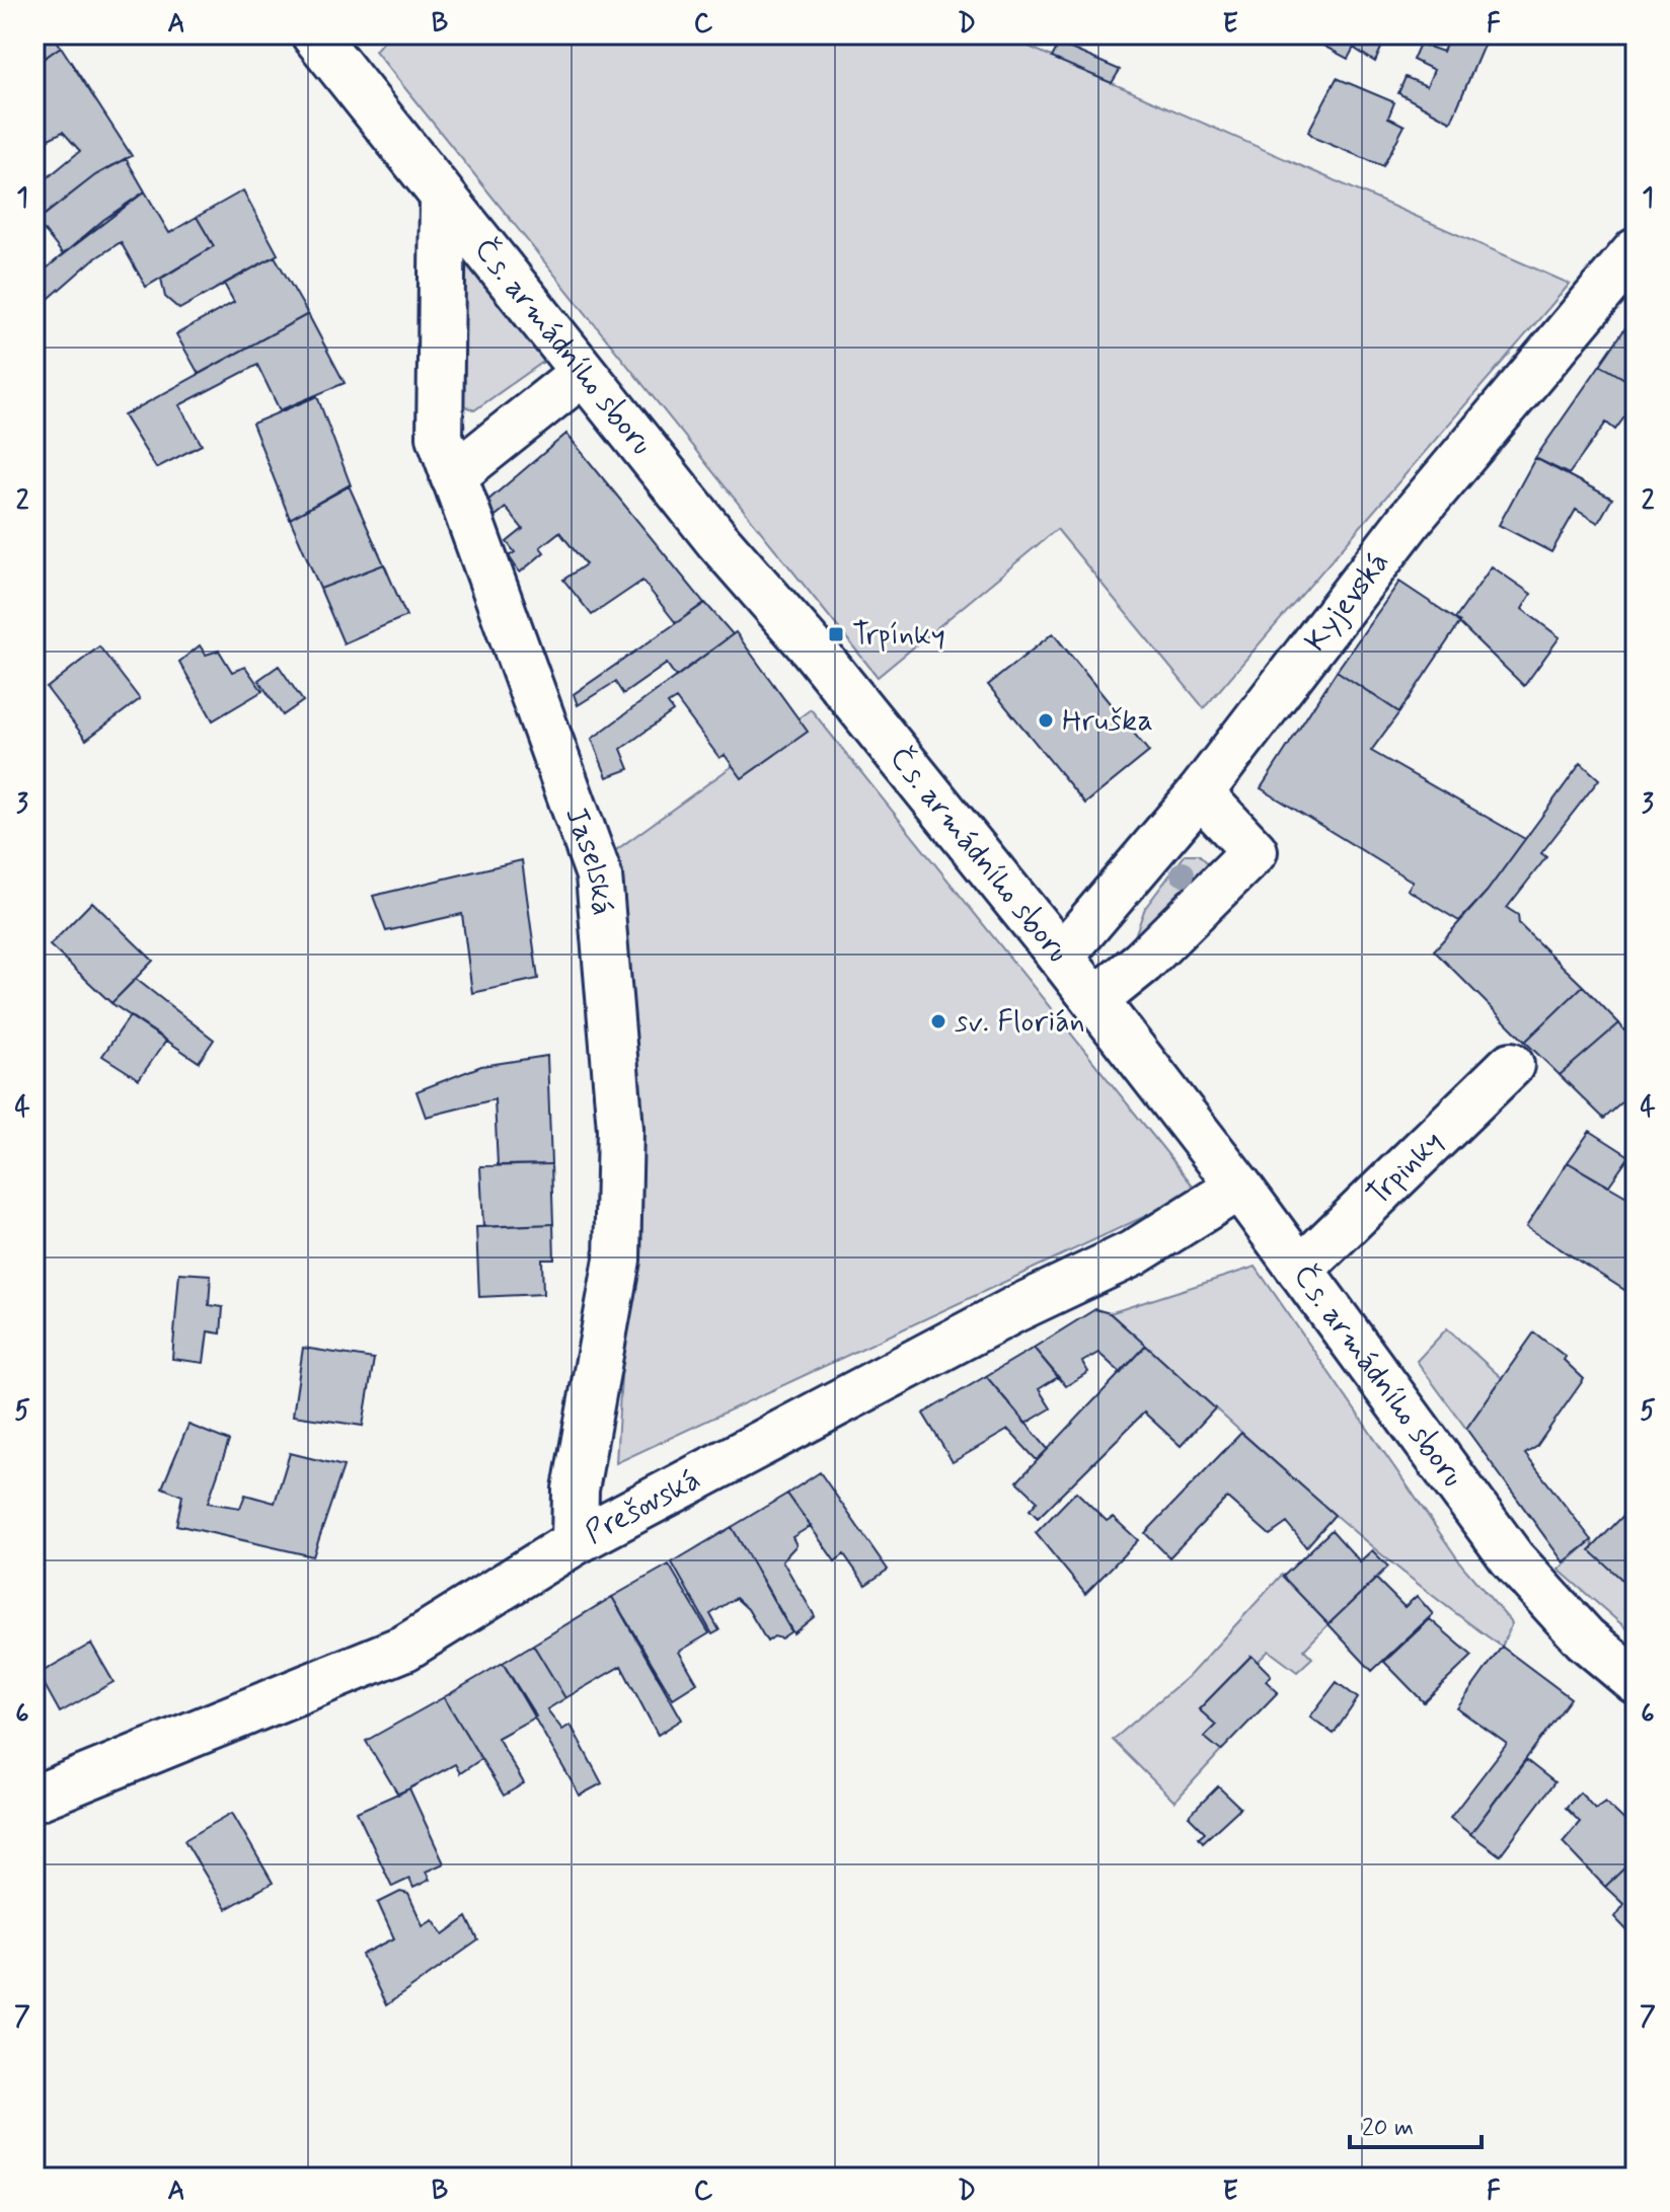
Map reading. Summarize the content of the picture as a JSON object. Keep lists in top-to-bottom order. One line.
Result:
{"streets":{"street":["Čs. armádního sboru","Kyjevská","Jaselská","Trpinky","Prešovská"]},"crossings":[["Čs. armádního sboru","Kyjevská"],["Čs. armádního sboru","Jaselská"],["Čs. armádního sboru","Trpinky"],["Čs. armádního sboru","Prešovská"],["Jaselská","Prešovská"]],"places":{"transit":["Trpínky"],"other":["Hruška","sv. Florián"]},"scale_bar":"20 m","grid":{"columns":["A","B","C","D","E","F"],"rows":["1","2","3","4","5","6","7"]}}
